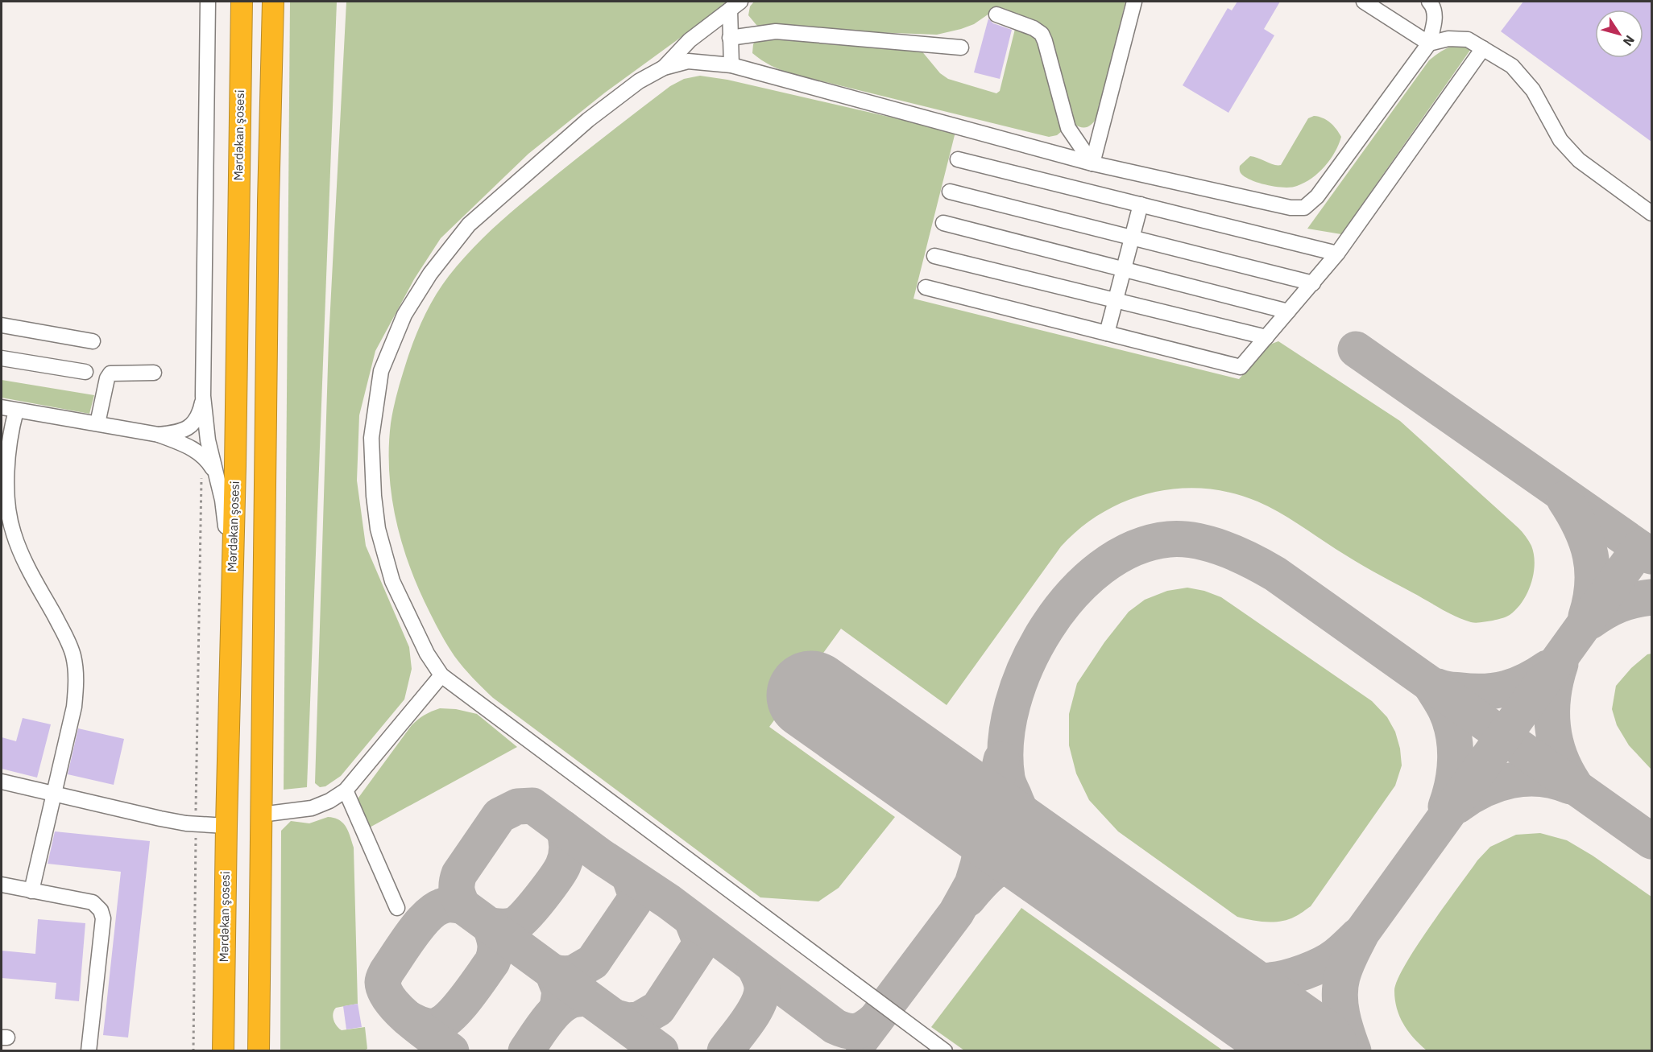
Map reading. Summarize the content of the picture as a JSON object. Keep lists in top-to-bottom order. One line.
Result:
{"streets":{"highway":["Mərdəkan şosesi"]},"north":"bottom right"}
